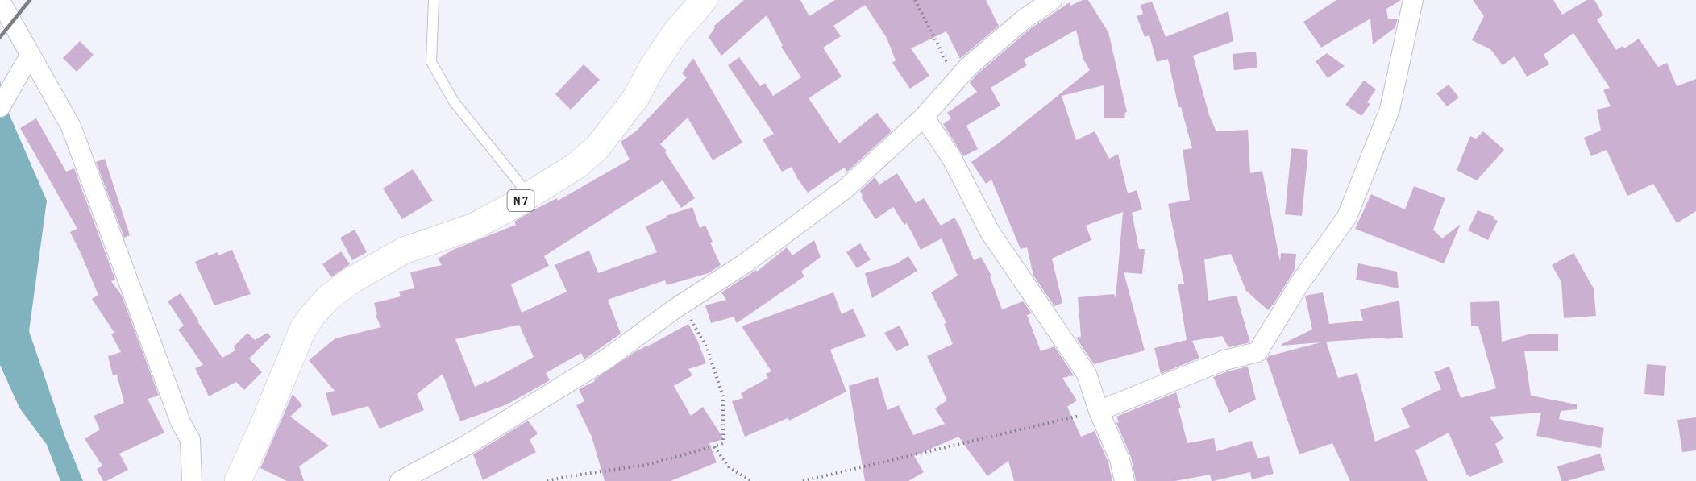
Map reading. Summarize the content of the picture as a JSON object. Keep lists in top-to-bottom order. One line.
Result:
{"streets":{"main road":["N 7"]}}
